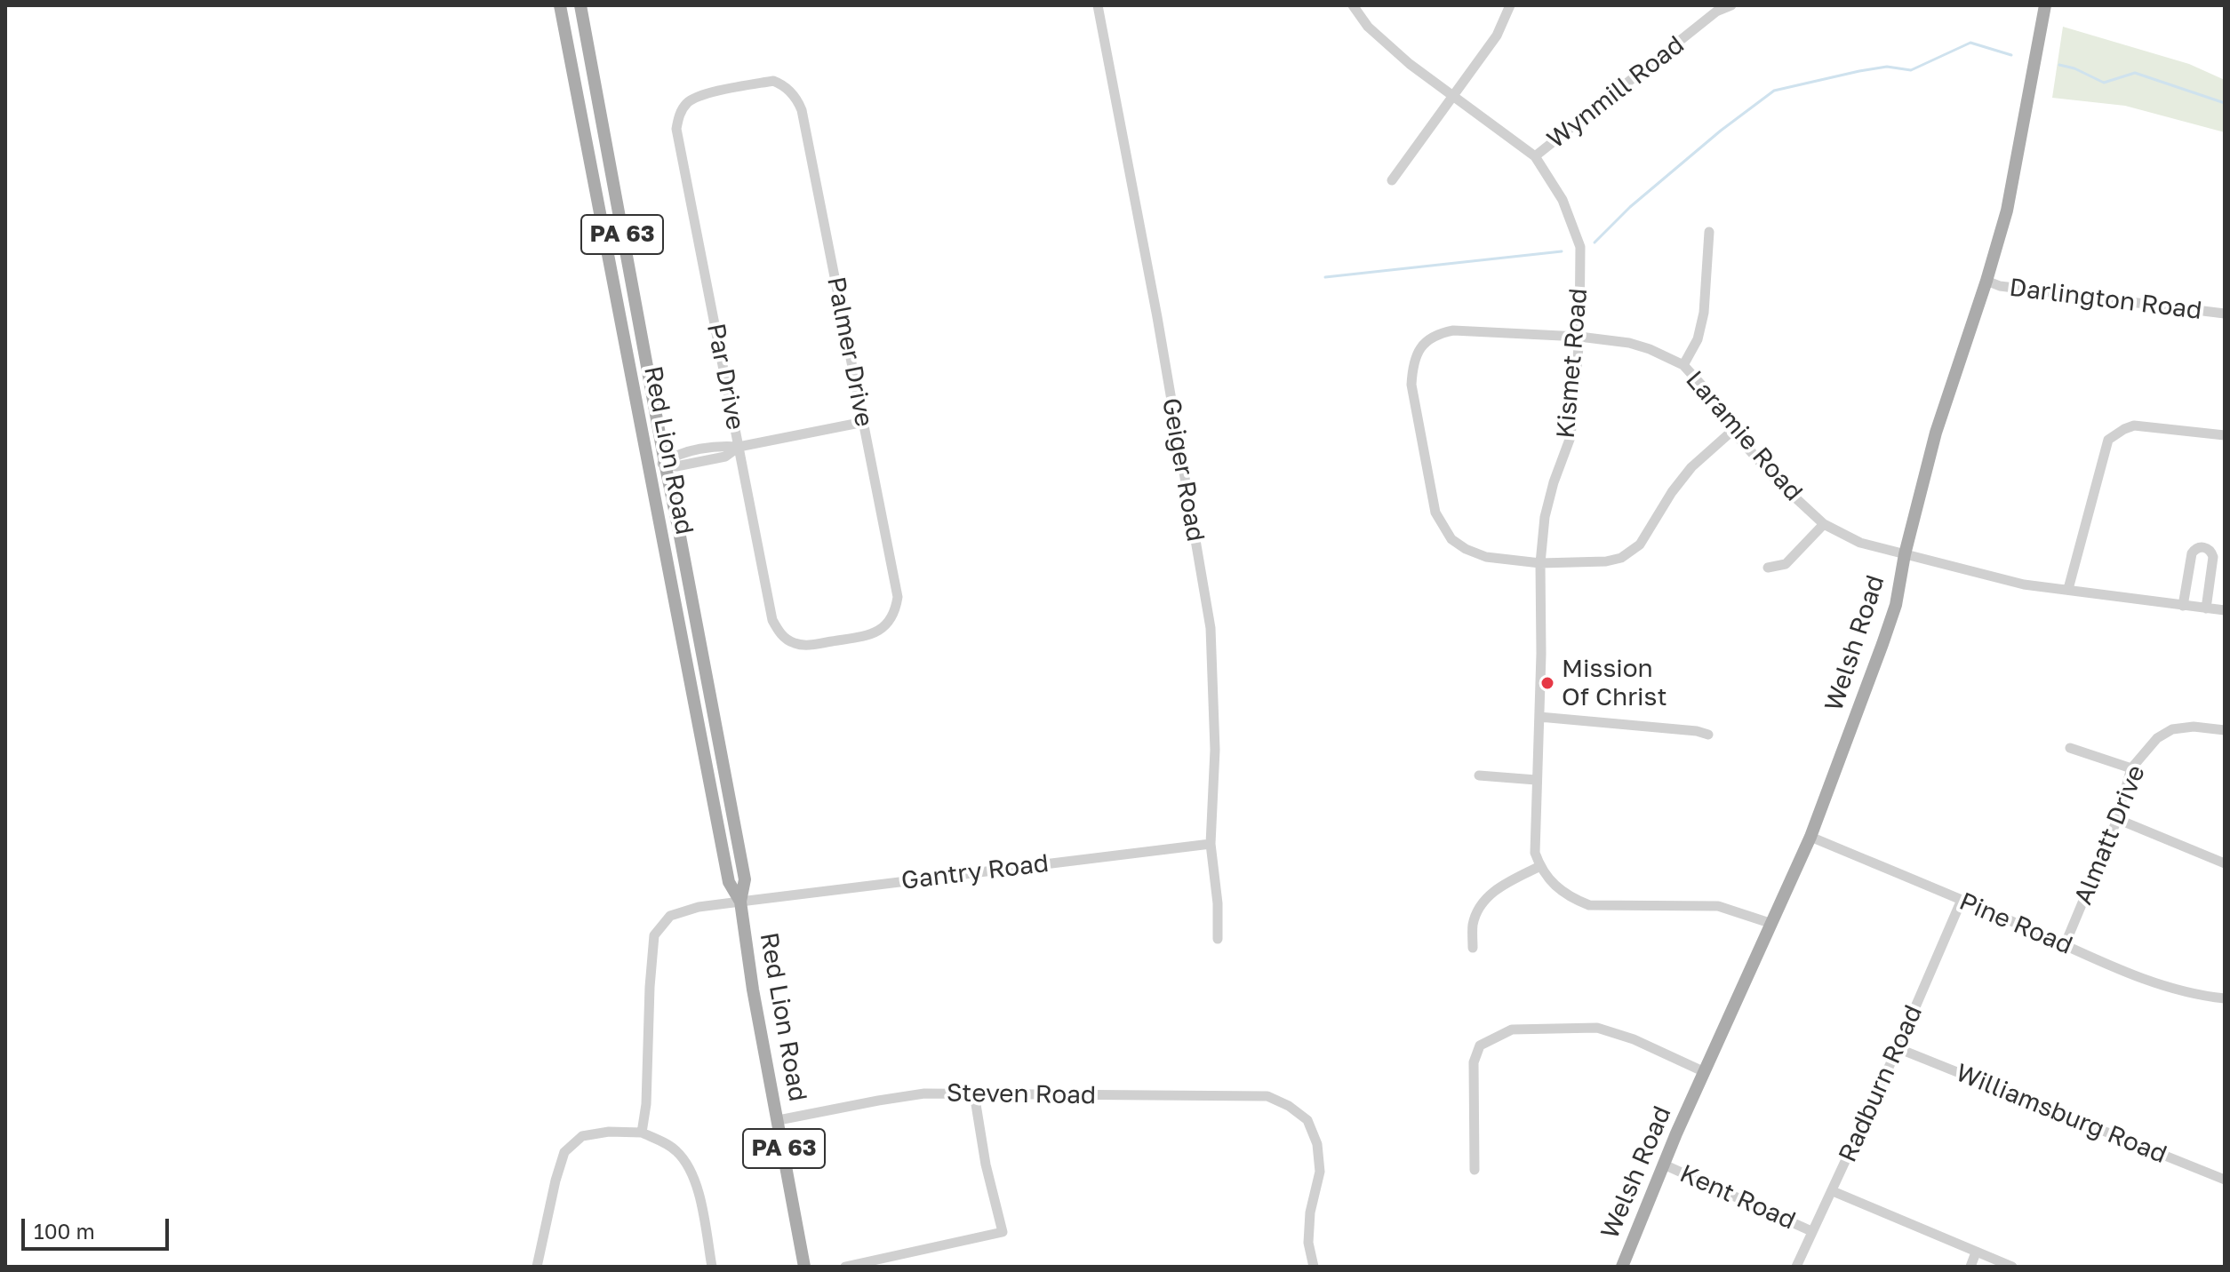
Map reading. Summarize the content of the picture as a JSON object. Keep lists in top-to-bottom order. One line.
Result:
{"streets":{"main road":["PA 63","Red Lion Road","Welsh Road"],"street":["Wynmill Road","Darlington Road","Palmer Drive","Kismet Road","Par Drive","Laramie Road","Geiger Road","Almatt Drive","Gantry Road","Pine Road","Radburn Road","Steven Road","Williamsburg Road","Kent Road"]},"crossings":[["Wynmill Road","Kismet Road"],["Darlington Road","Welsh Road"],["Palmer Drive","Par Drive"],["Kismet Road","Laramie Road"],["Laramie Road","Welsh Road"],["Red Lion Road","Gantry Road"],["Red Lion Road","Steven Road"],["Geiger Road","Gantry Road"],["Welsh Road","Pine Road"],["Welsh Road","Kent Road"],["Almatt Drive","Pine Road"],["Pine Road","Radburn Road"],["Radburn Road","Williamsburg Road"],["Radburn Road","Kent Road"]],"places":["Mission Of Christ"],"scale_bar":"100 m"}
